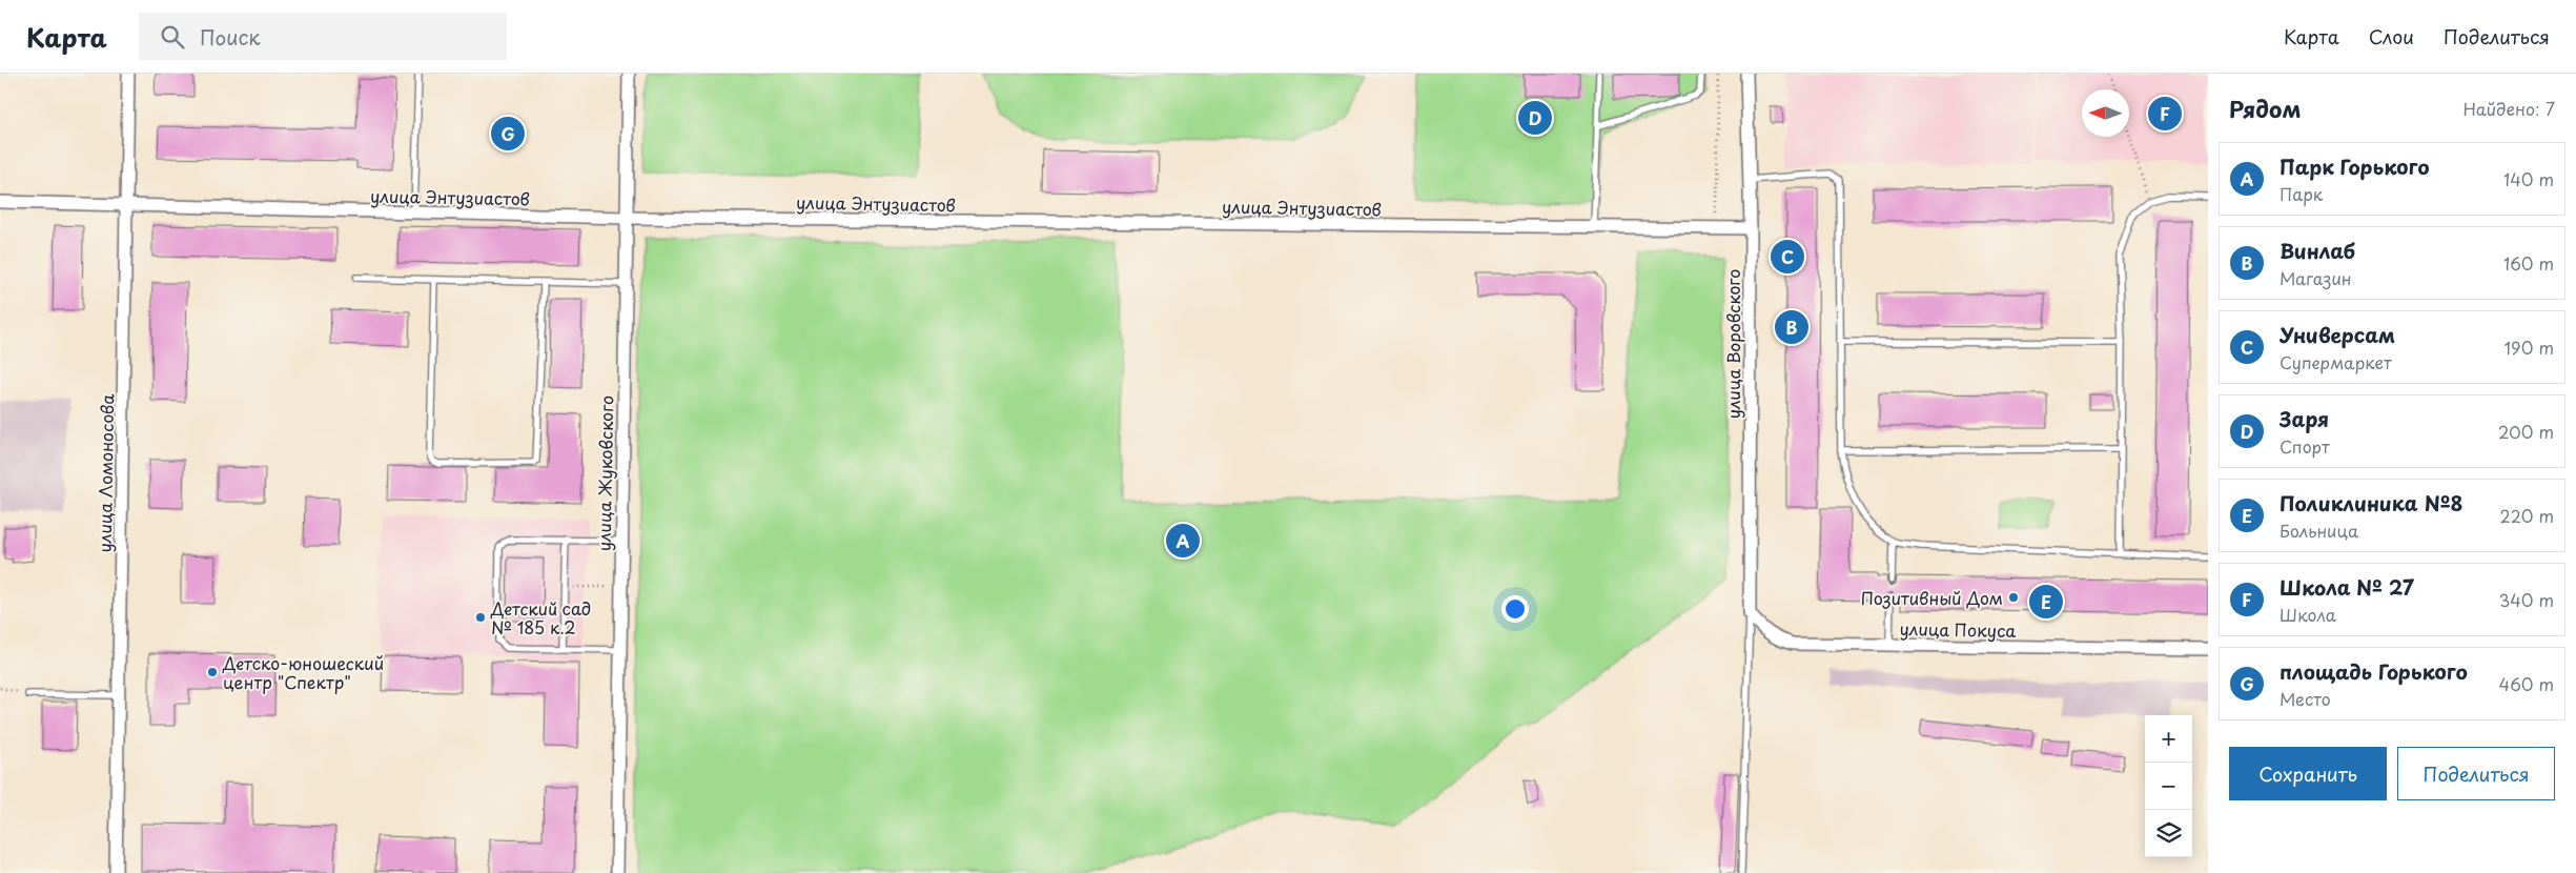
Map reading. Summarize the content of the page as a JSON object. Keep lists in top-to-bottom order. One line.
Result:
{"streets":{"street":["улица Энтузиастов","улица Воровского","улица Ломоносова","улица Жуковского","улица Покуса"]},"crossings":[["улица Энтузиастов","улица Воровского"],["улица Энтузиастов","улица Ломоносова"],["улица Энтузиастов","улица Жуковского"],["улица Воровского","улица Покуса"]],"places":["Позитивный Дом","Детский сад № 185 к.2","Детско-юношеский центр \"Спектр\""],"north":"left","page":{"header":"Карта","search":"Поиск","nav":["Карта","Слои","Поделиться"],"heading":["Рядом","Найдено: 7"],"pins":["F","D","G","C","B","A","E"],"list":[{"mark":"A","name":"Парк Горького","note":"Парк","value":"140 m"},{"mark":"B","name":"Винлаб","note":"Магазин","value":"160 m"},{"mark":"C","name":"Универсам","note":"Супермаркет","value":"190 m"},{"mark":"D","name":"Заря","note":"Спорт","value":"200 m"},{"mark":"E","name":"Поликлиника №8","note":"Больница","value":"220 m"},{"mark":"F","name":"Школа № 27","note":"Школа","value":"340 m"},{"mark":"G","name":"площадь Горького","note":"Место","value":"460 m"}],"map_buttons":["+","−"],"buttons":["Сохранить","Поделиться"]}}
